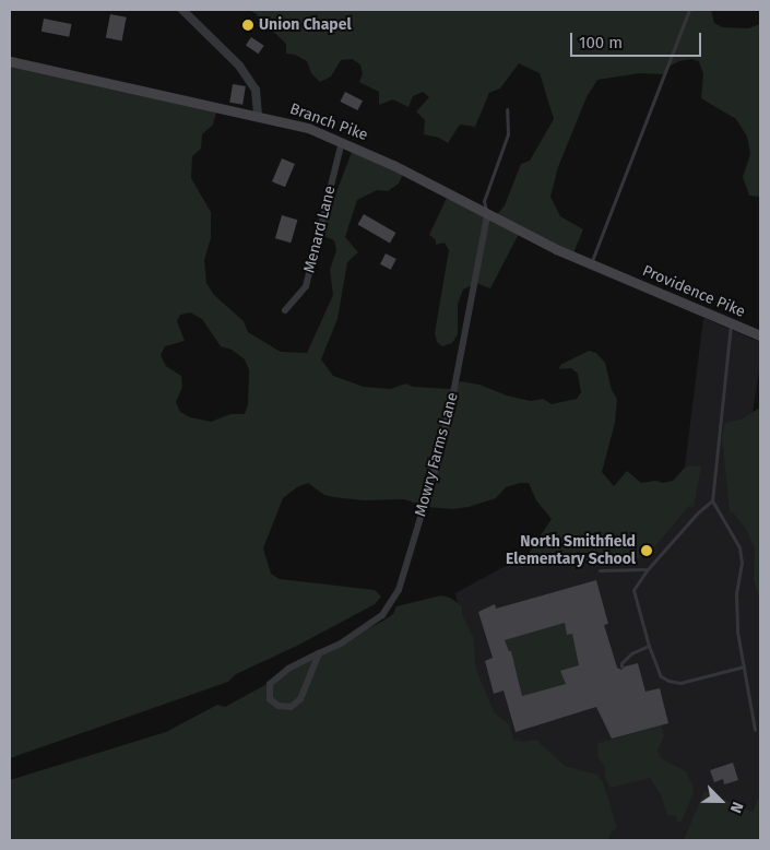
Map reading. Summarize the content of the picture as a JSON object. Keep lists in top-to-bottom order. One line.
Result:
{"streets":{"main road":["Branch Pike","Providence Pike"],"street":["Menard Lane","Mowry Farms Lane"]},"crossings":[["Branch Pike","Menard Lane"],["Branch Pike","Providence Pike"],["Branch Pike","Mowry Farms Lane"]],"places":["Union Chapel","North Smithfield Elementary School"],"scale_bar":"100 m","north":"bottom right"}
